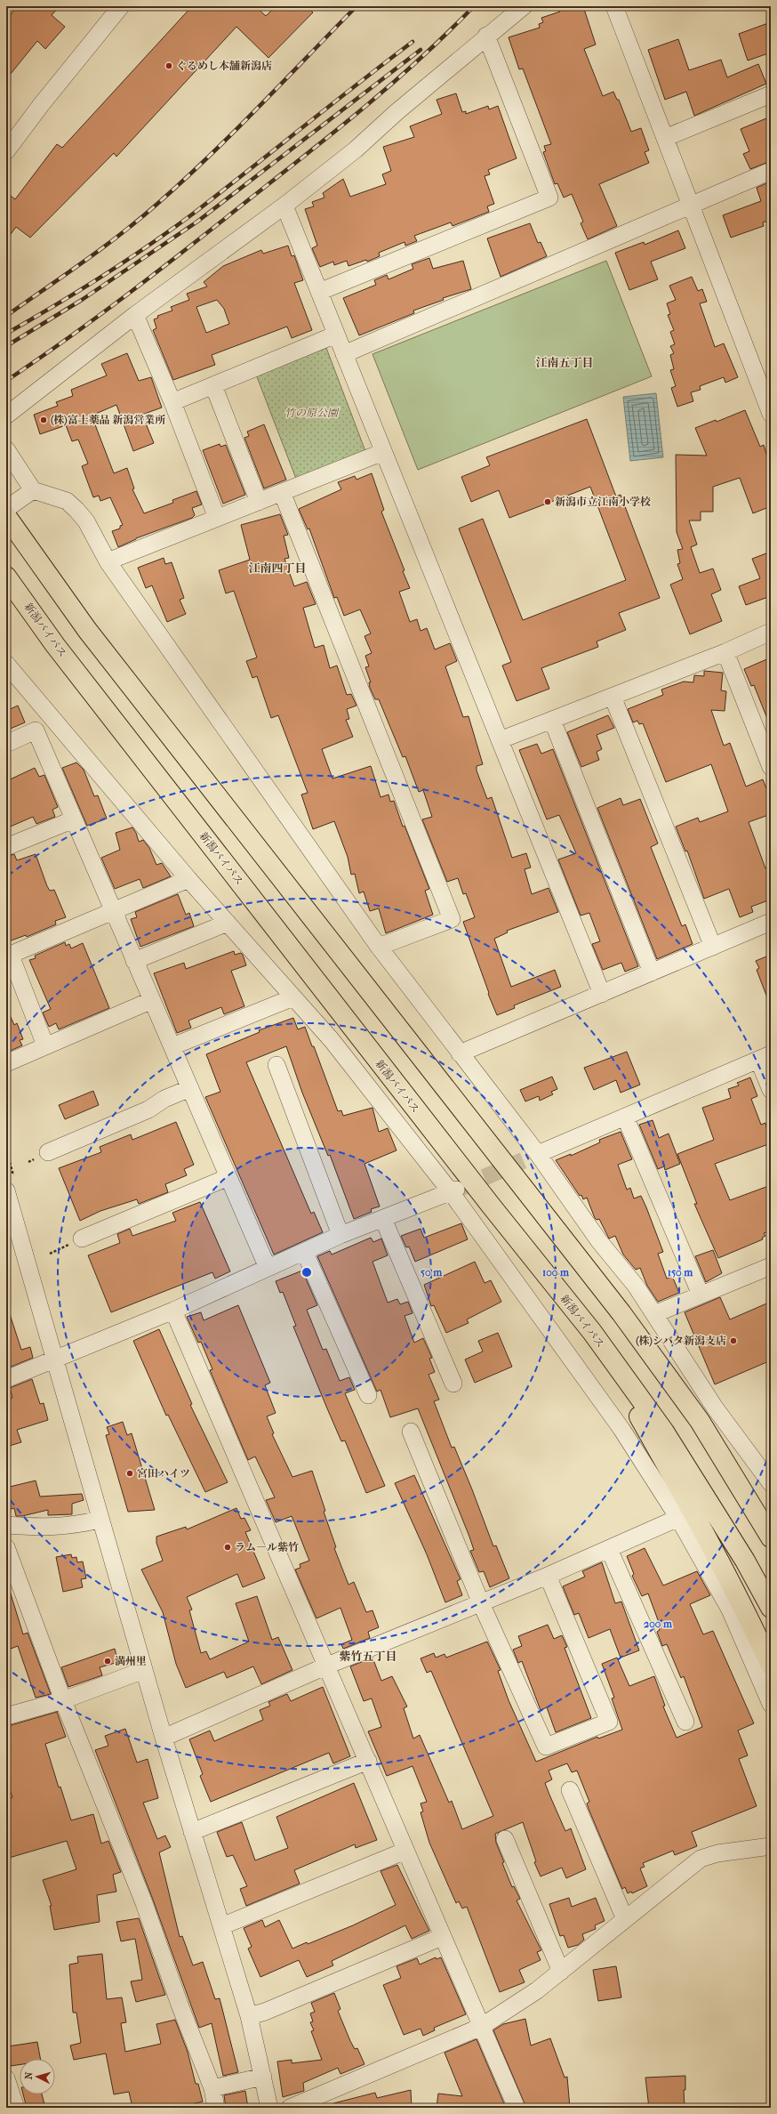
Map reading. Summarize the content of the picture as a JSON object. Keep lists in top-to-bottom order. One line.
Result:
{"streets":{"highway":["新潟バイパス"]},"districts":["江南五丁目","江南四丁目","紫竹五丁目"],"parks":["竹の原公園"],"places":["ぐるめし本舗新潟店","(株)富士薬品 新潟営業所","新潟市立江南小学校","(株)シバタ新潟支店","宮田ハイツ","ラム―ル紫竹","満州里"],"north":"left","rings":["50 m","100 m","150 m","200 m"]}
